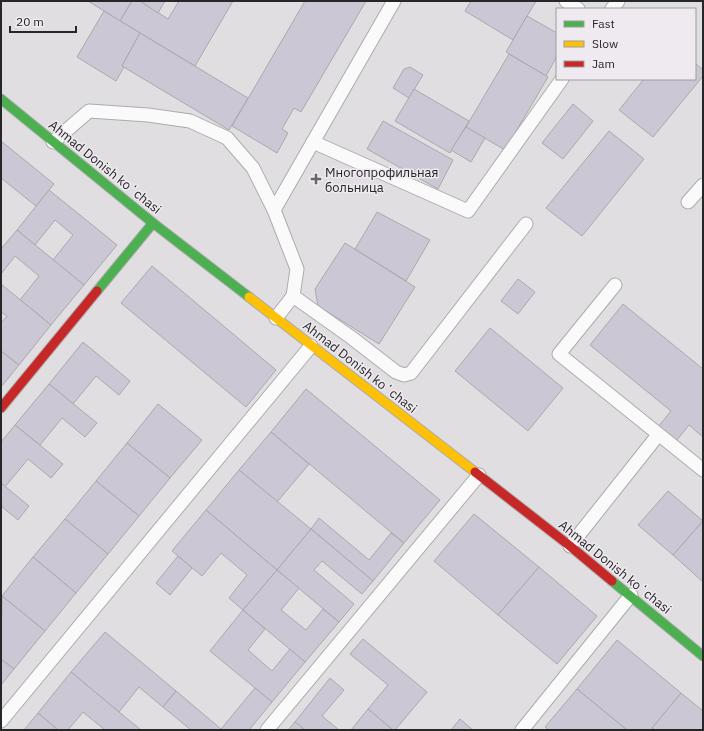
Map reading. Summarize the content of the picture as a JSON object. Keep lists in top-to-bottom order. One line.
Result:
{"streets":{"street":["Ahmad Donish koʻchasi"]},"places":{"health":["Многопрофильная больница"]},"legend":["Fast","Slow","Jam"],"scale_bar":"20 m"}
